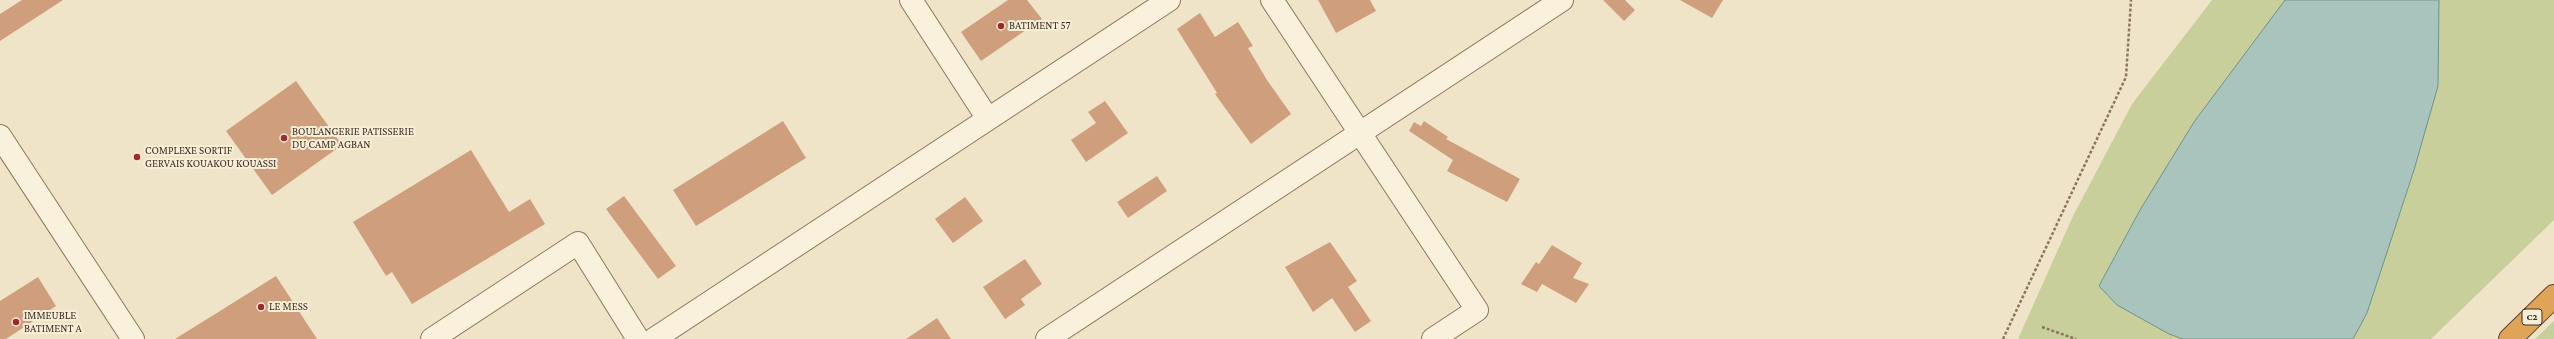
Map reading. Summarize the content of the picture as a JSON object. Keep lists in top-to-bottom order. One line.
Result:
{"streets":{"highway":["C2"]},"places":["BATIMENT 57","BOULANGERIE PATISSERIE DU CAMP AGBAN","COMPLEXE SORTIF GERVAIS KOUAKOU KOUASSI","LE MESS","IMMEUBLE BATIMENT A"]}
